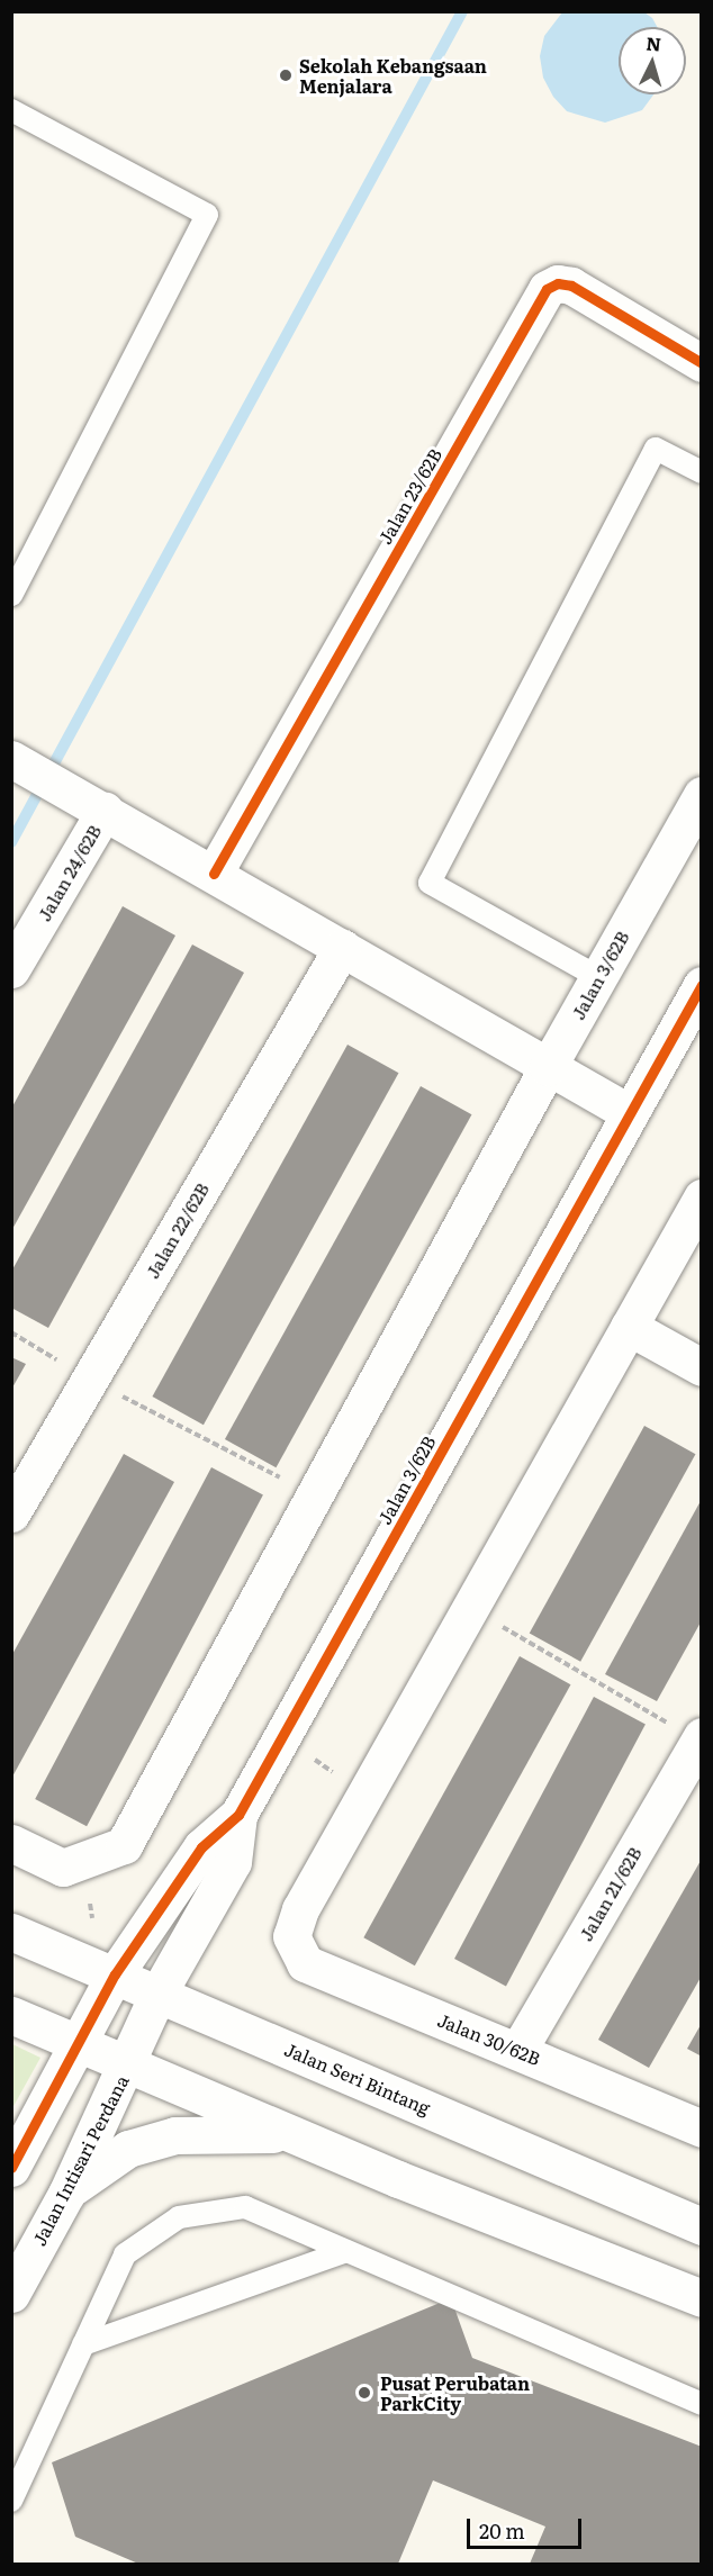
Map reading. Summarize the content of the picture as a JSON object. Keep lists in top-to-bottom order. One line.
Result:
{"streets":{"street":["Jalan 23/62B","Jalan 24/62B","Jalan 3/62B","Jalan 22/62B","Jalan 21/62B","Jalan 30/62B","Jalan Seri Bintang","Jalan Intisari Perdana"]},"crossings":[["Jalan 3/62B","Jalan Seri Bintang"],["Jalan 3/62B","Jalan Intisari Perdana"],["Jalan 21/62B","Jalan 30/62B"],["Jalan Seri Bintang","Jalan Intisari Perdana"]],"places":["Sekolah Kebangsaan Menjalara","Pusat Perubatan ParkCity"],"scale_bar":"20 m","north":"top"}
